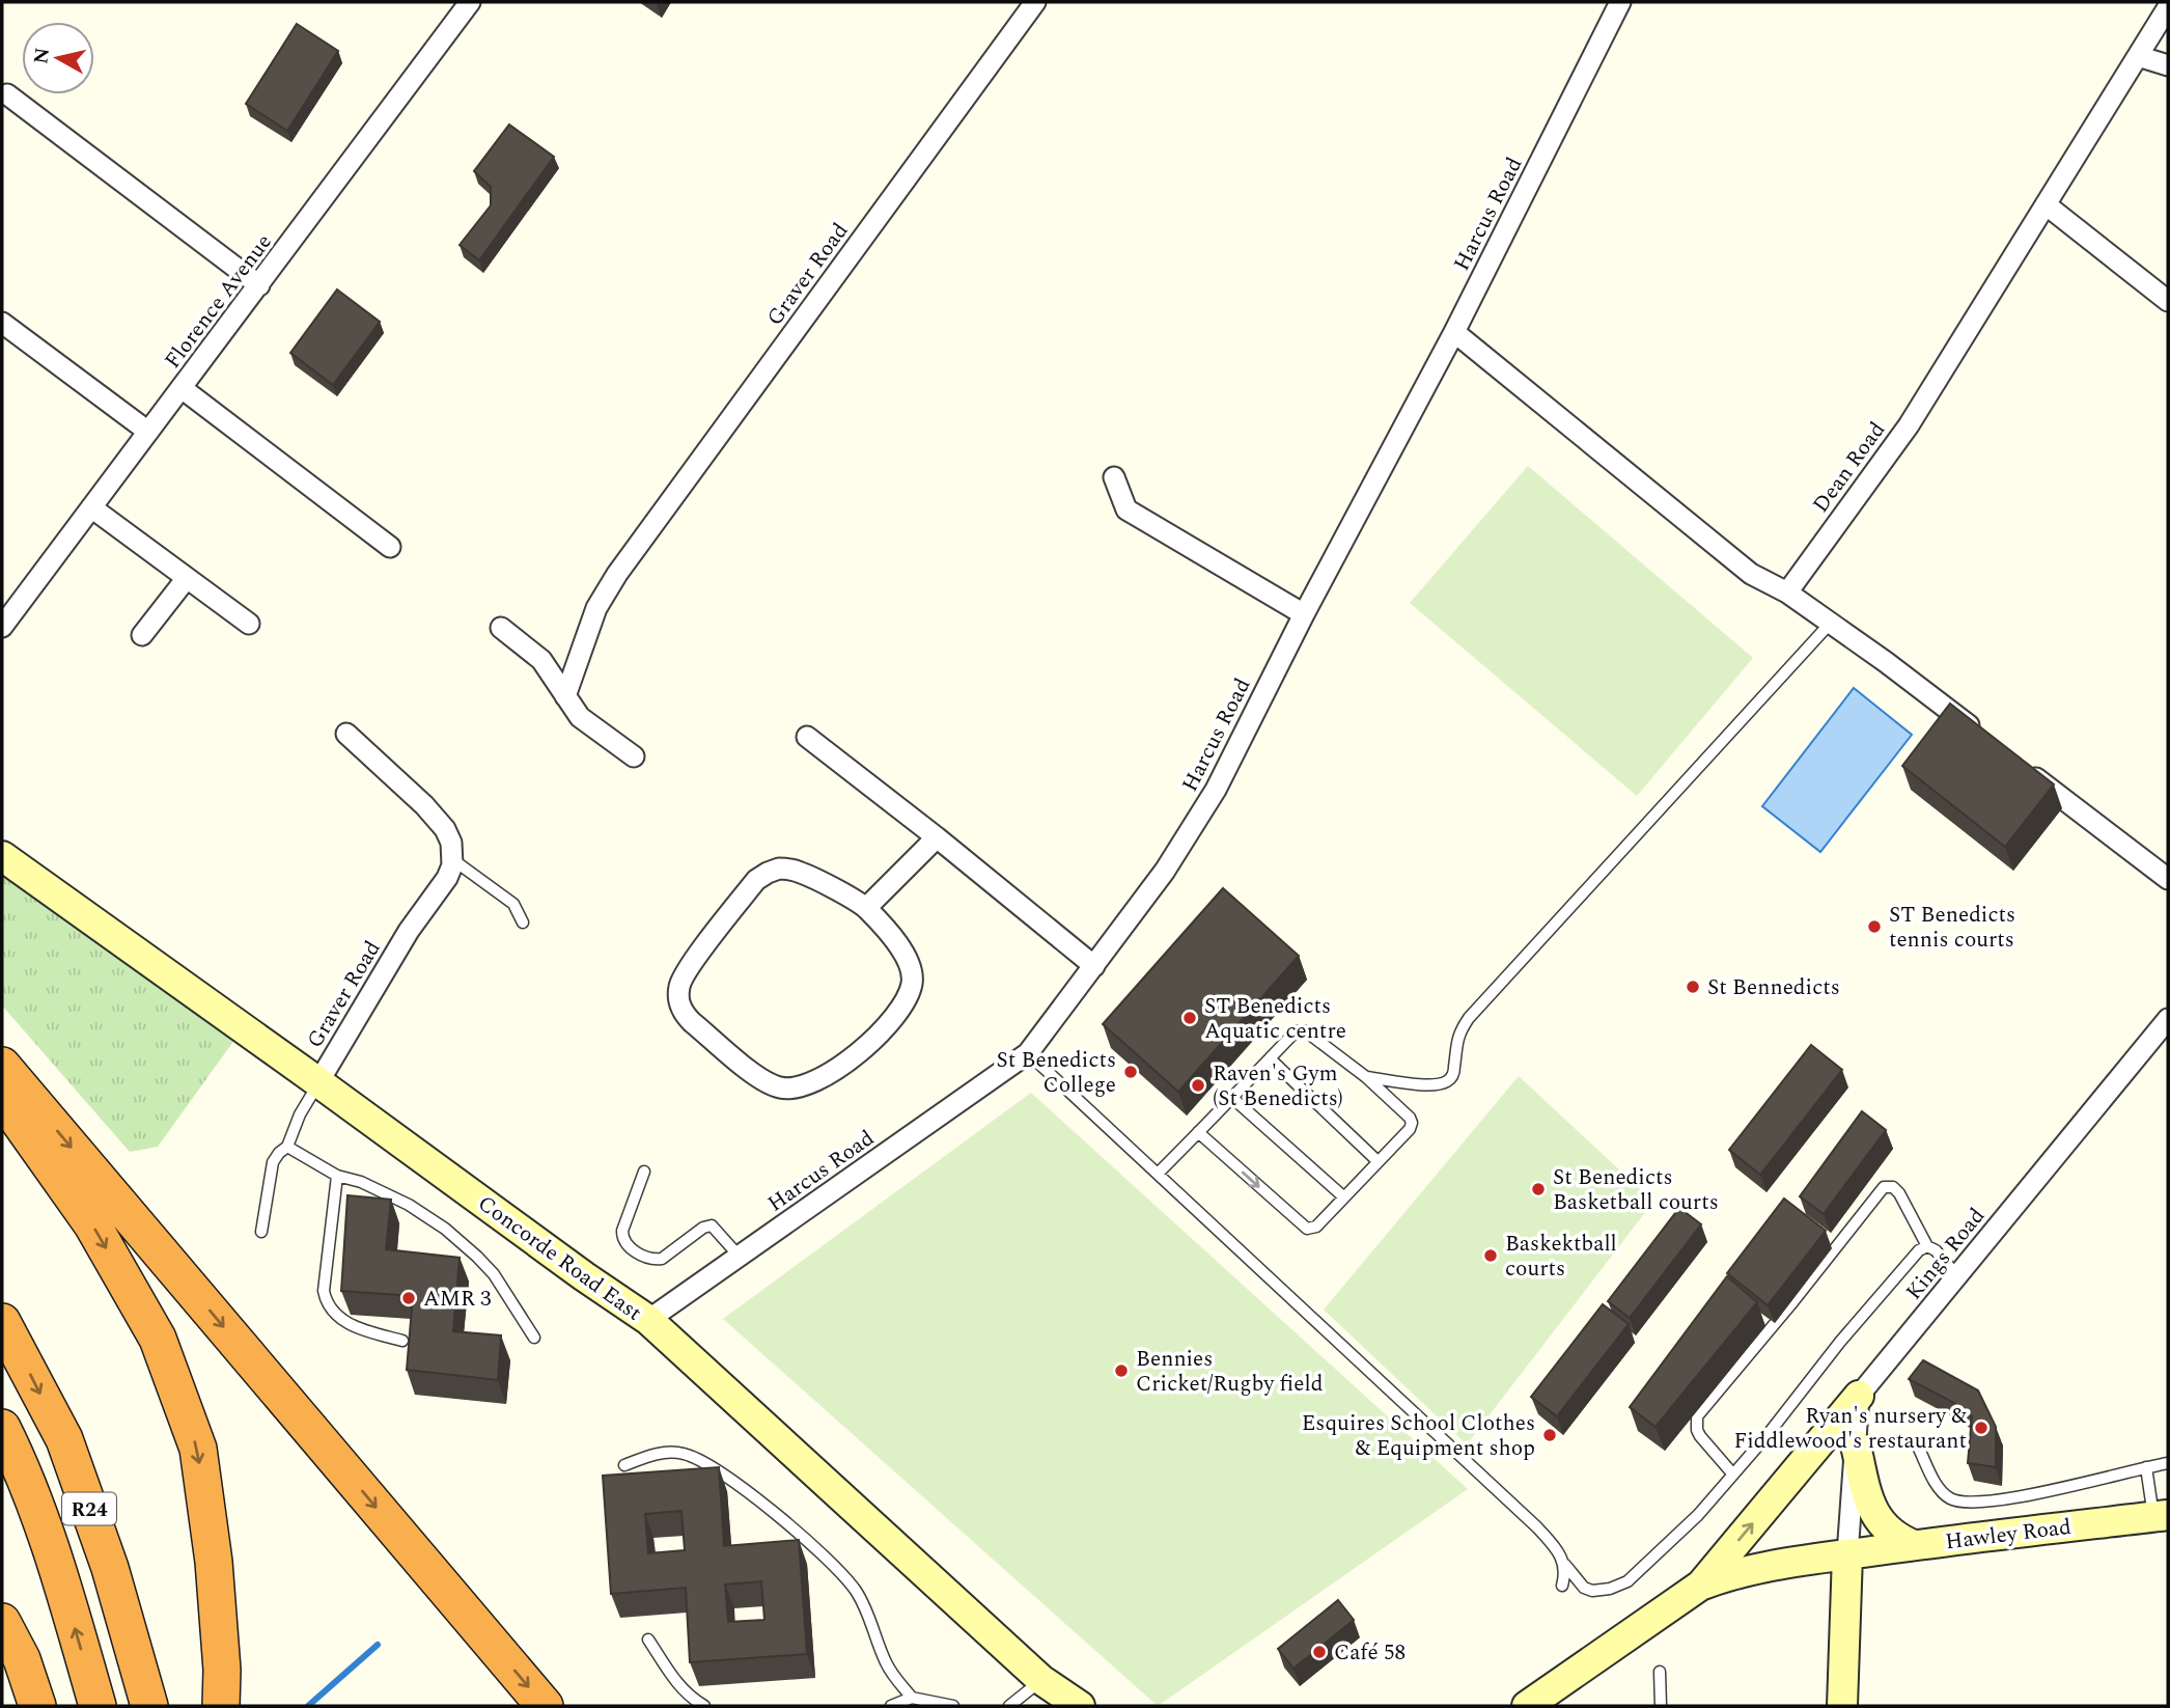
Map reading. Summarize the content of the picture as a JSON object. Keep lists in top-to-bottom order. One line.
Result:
{"streets":{"highway":["R24"],"main road":["Concorde Road East","Hawley Road"],"street":["Harcus Road","Graver Road","Florence Avenue","Dean Road","Kings Road"]},"crossings":[["Harcus Road","Concorde Road East"],["Graver Road","Concorde Road East"]],"places":["ST Benedicts tennis courts","St Bennedicts","ST Benedicts Aquatic centre","St Benedicts College","Raven's Gym (St Benedicts)","St Benedicts Basketball courts","Baskektball courts","AMR 3","Bennies Cricket/Rugby field","Ryan's nursery & Fiddlewood's restaurant","Esquires School Clothes & Equipment shop","Café 58"],"north":"left"}
